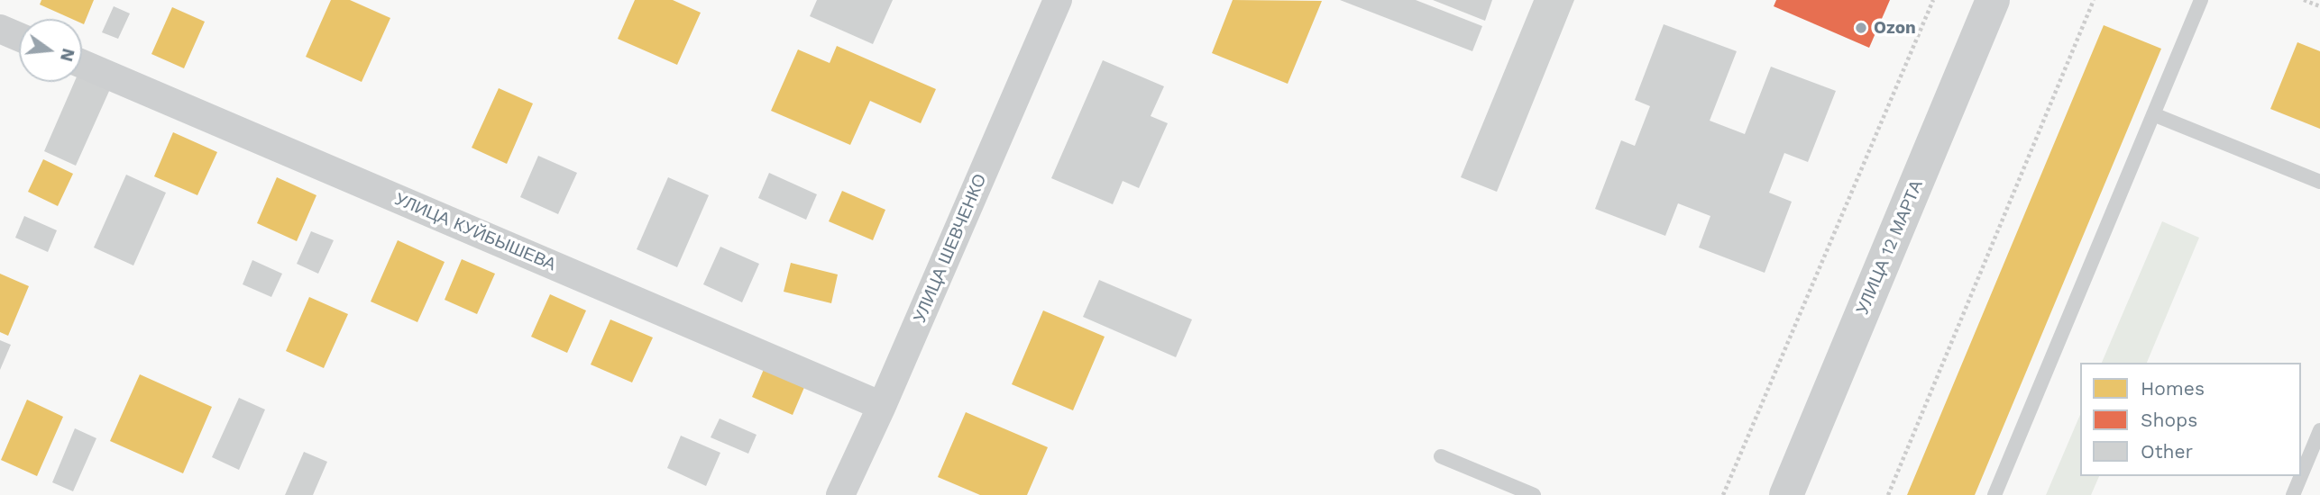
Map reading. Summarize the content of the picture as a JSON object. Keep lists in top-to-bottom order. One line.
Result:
{"streets":{"street":["УЛИЦА КУЙБЫШЕВА","УЛИЦА 12 МАРТА","УЛИЦА ШЕВЧЕНКО"]},"crossings":[["УЛИЦА КУЙБЫШЕВА","УЛИЦА ШЕВЧЕНКО"]],"places":["Ozon"],"legend":["Homes","Shops","Other"],"north":"right"}
